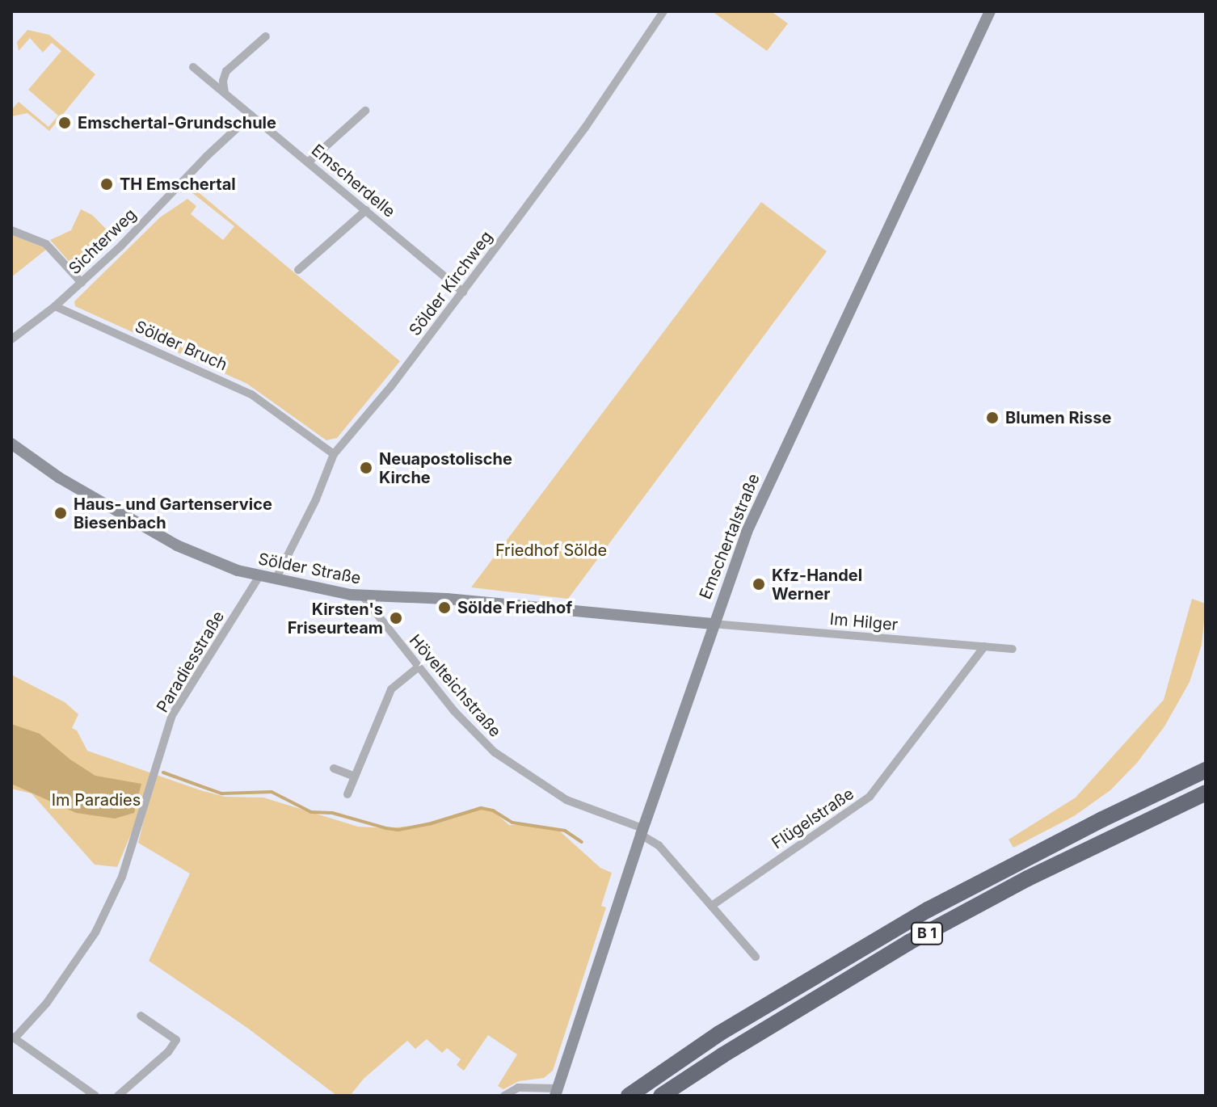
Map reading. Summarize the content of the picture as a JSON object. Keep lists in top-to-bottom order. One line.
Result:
{"streets":{"highway":["B 1"],"main road":["Emschertalstraße","Sölder Straße"],"street":["Emscherdelle","Sichterweg","Sölder Kirchweg","Sölder Bruch","Im Hilger","Paradiesstraße","Hövelteichstraße","Flügelstraße"]},"crossings":[["Emscherdelle","Sichterweg"],["Emscherdelle","Sölder Kirchweg"],["Sichterweg","Sölder Bruch"],["Sölder Kirchweg","Sölder Bruch"],["Sölder Kirchweg","Sölder Straße"],["Emschertalstraße","Sölder Straße"],["Emschertalstraße","Im Hilger"],["Emschertalstraße","Hövelteichstraße"],["Sölder Straße","Im Hilger"],["Sölder Straße","Paradiesstraße"],["Sölder Straße","Hövelteichstraße"],["Im Hilger","Flügelstraße"],["Hövelteichstraße","Flügelstraße"]],"parks":["Friedhof Sölde","Im Paradies"],"places":["Emschertal-Grundschule","TH Emschertal","Blumen Risse","Neuapostolische Kirche","Haus- und Gartenservice Biesenbach","Kfz-Handel Werner","Sölde Friedhof","Kirsten's Friseurteam"]}
